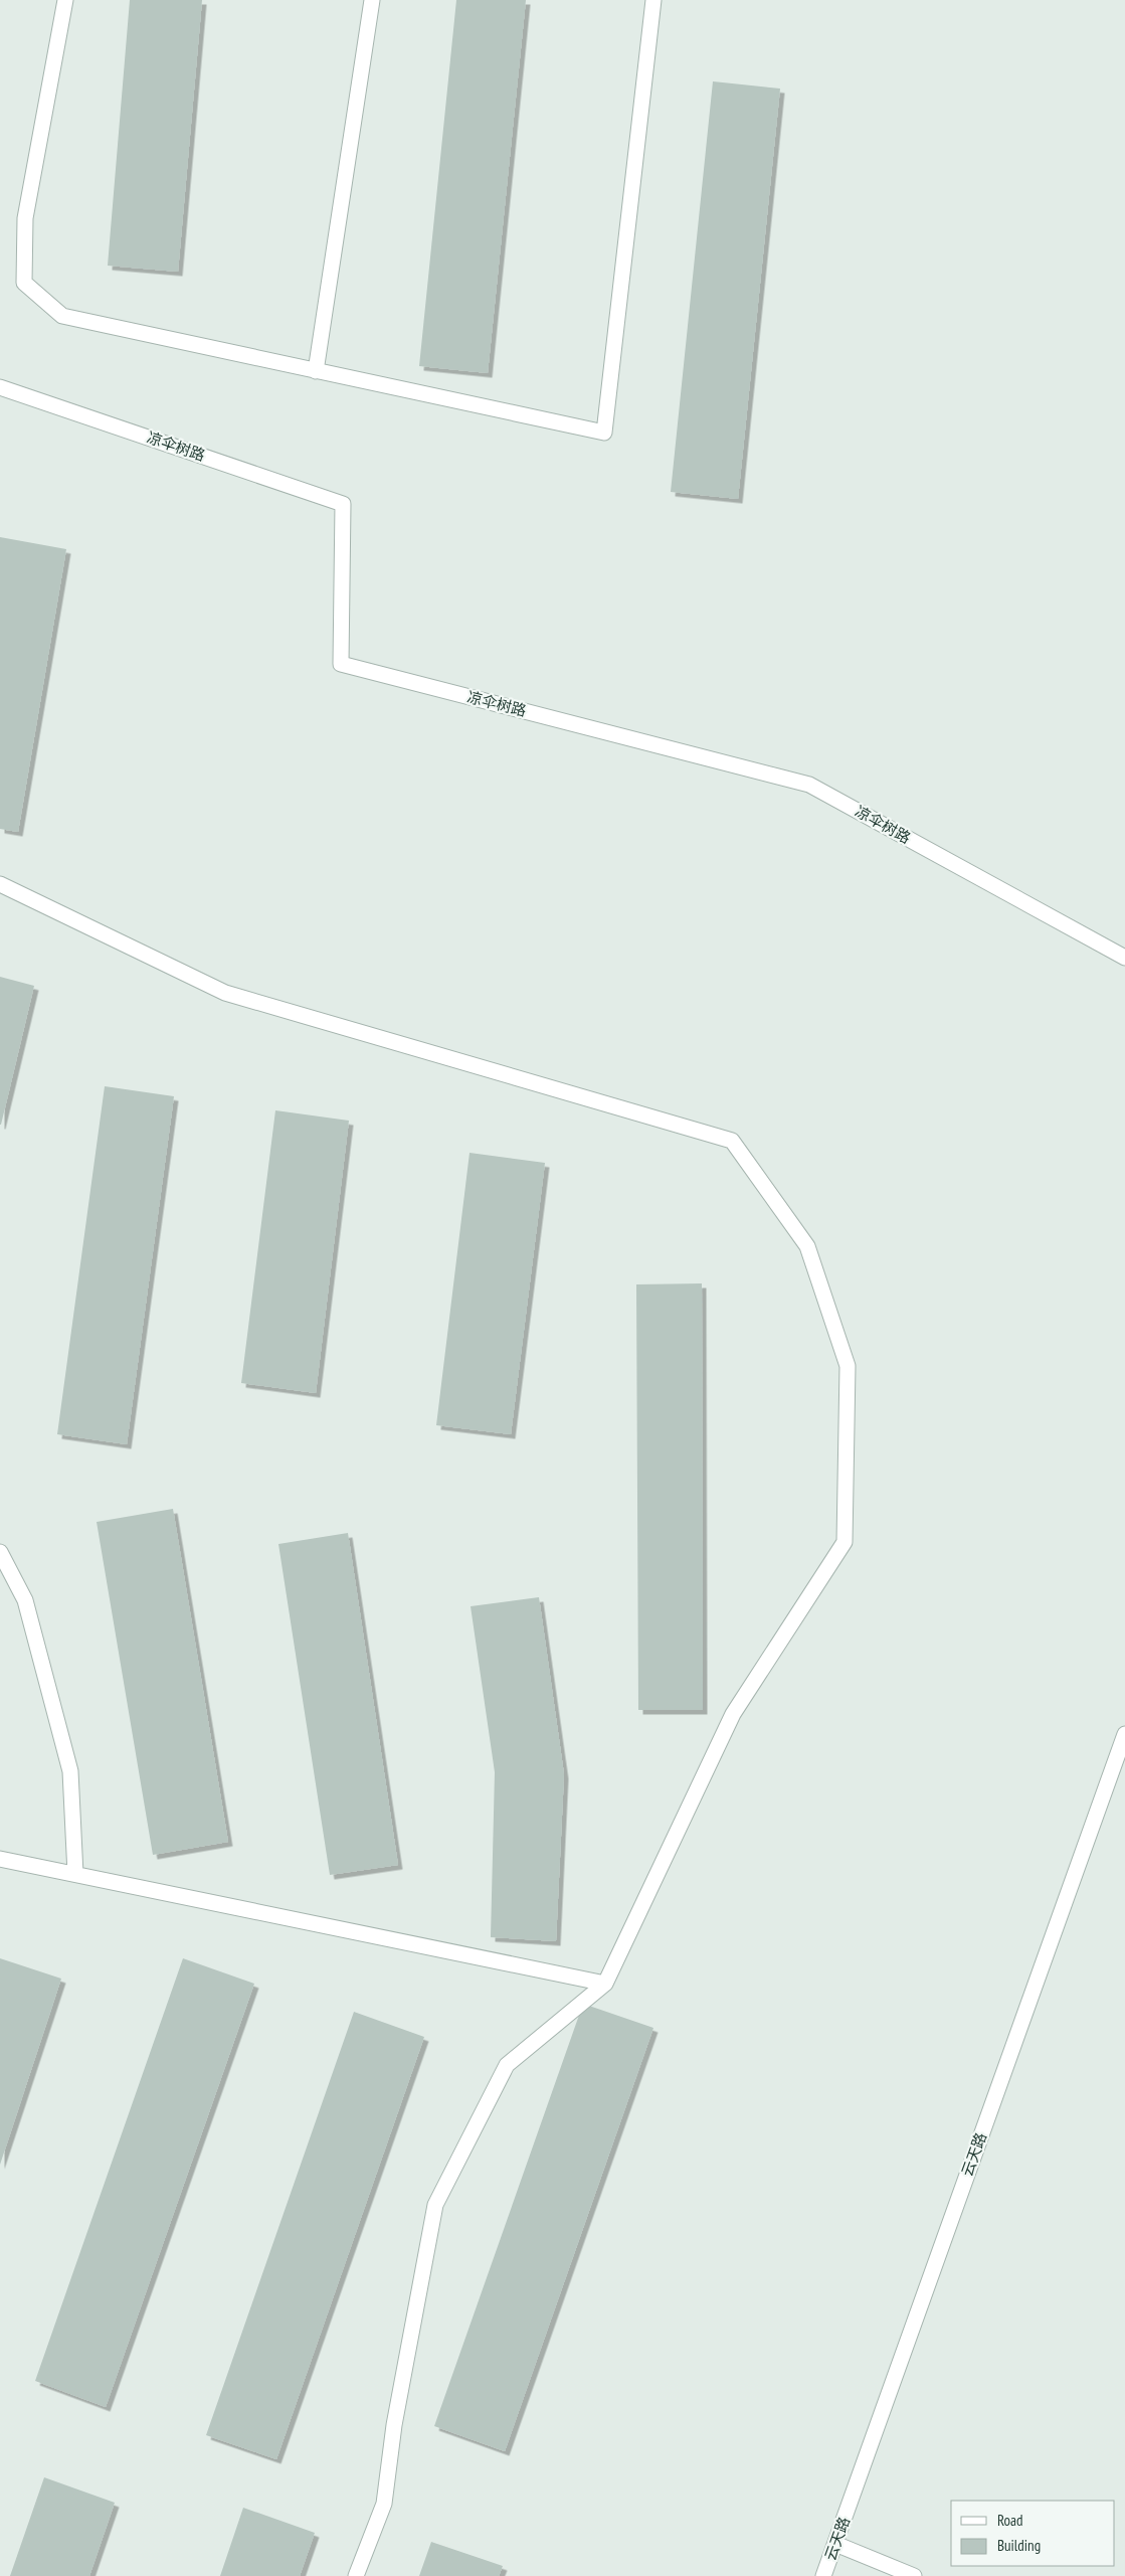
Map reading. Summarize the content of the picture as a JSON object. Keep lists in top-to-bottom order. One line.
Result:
{"streets":{"street":["凉伞树路","云天路"]},"legend":["Road","Building"]}
